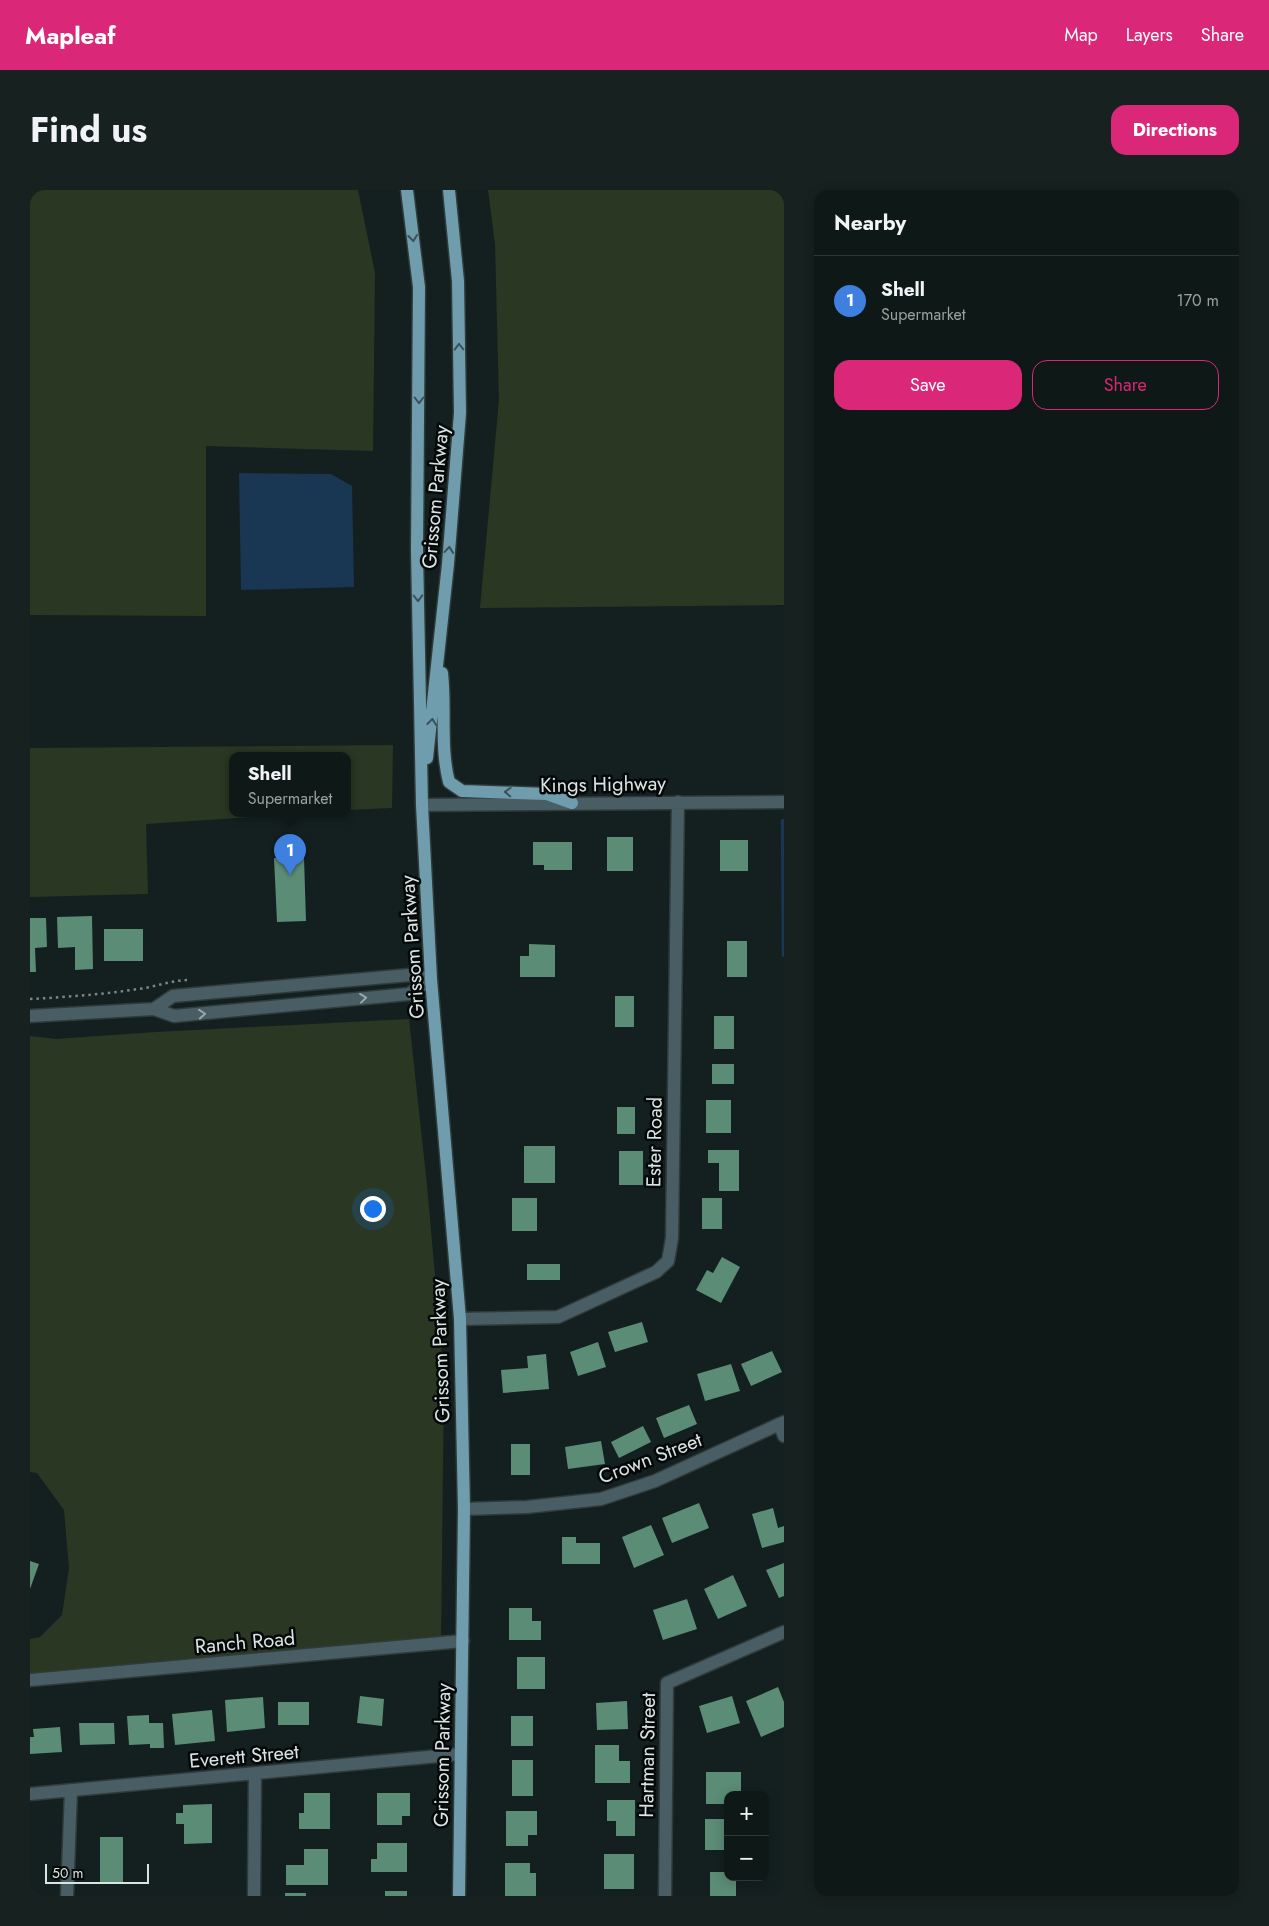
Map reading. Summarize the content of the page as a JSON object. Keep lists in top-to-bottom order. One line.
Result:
{"streets":{"main road":["Grissom Parkway"],"street":["Kings Highway","Ester Road","Crown Street","Ranch Road","Hartman Street","Everett Street"]},"crossings":[["Grissom Parkway","Kings Highway"],["Grissom Parkway","Ester Road"],["Grissom Parkway","Crown Street"],["Grissom Parkway","Ranch Road"],["Grissom Parkway","Everett Street"],["Kings Highway","Ester Road"]],"scale_bar":"50 m","page":{"header":"Mapleaf","nav":["Map","Layers","Share"],"title":"Find us","buttons":["Directions",["Save","Share"]],"heading":"Nearby","list":[{"mark":"1","name":"Shell","note":"Supermarket","value":"170 m"}],"popup":["Shell","Supermarket"],"pins":"1","map_buttons":["+","−"],"scale":"50 m"}}
